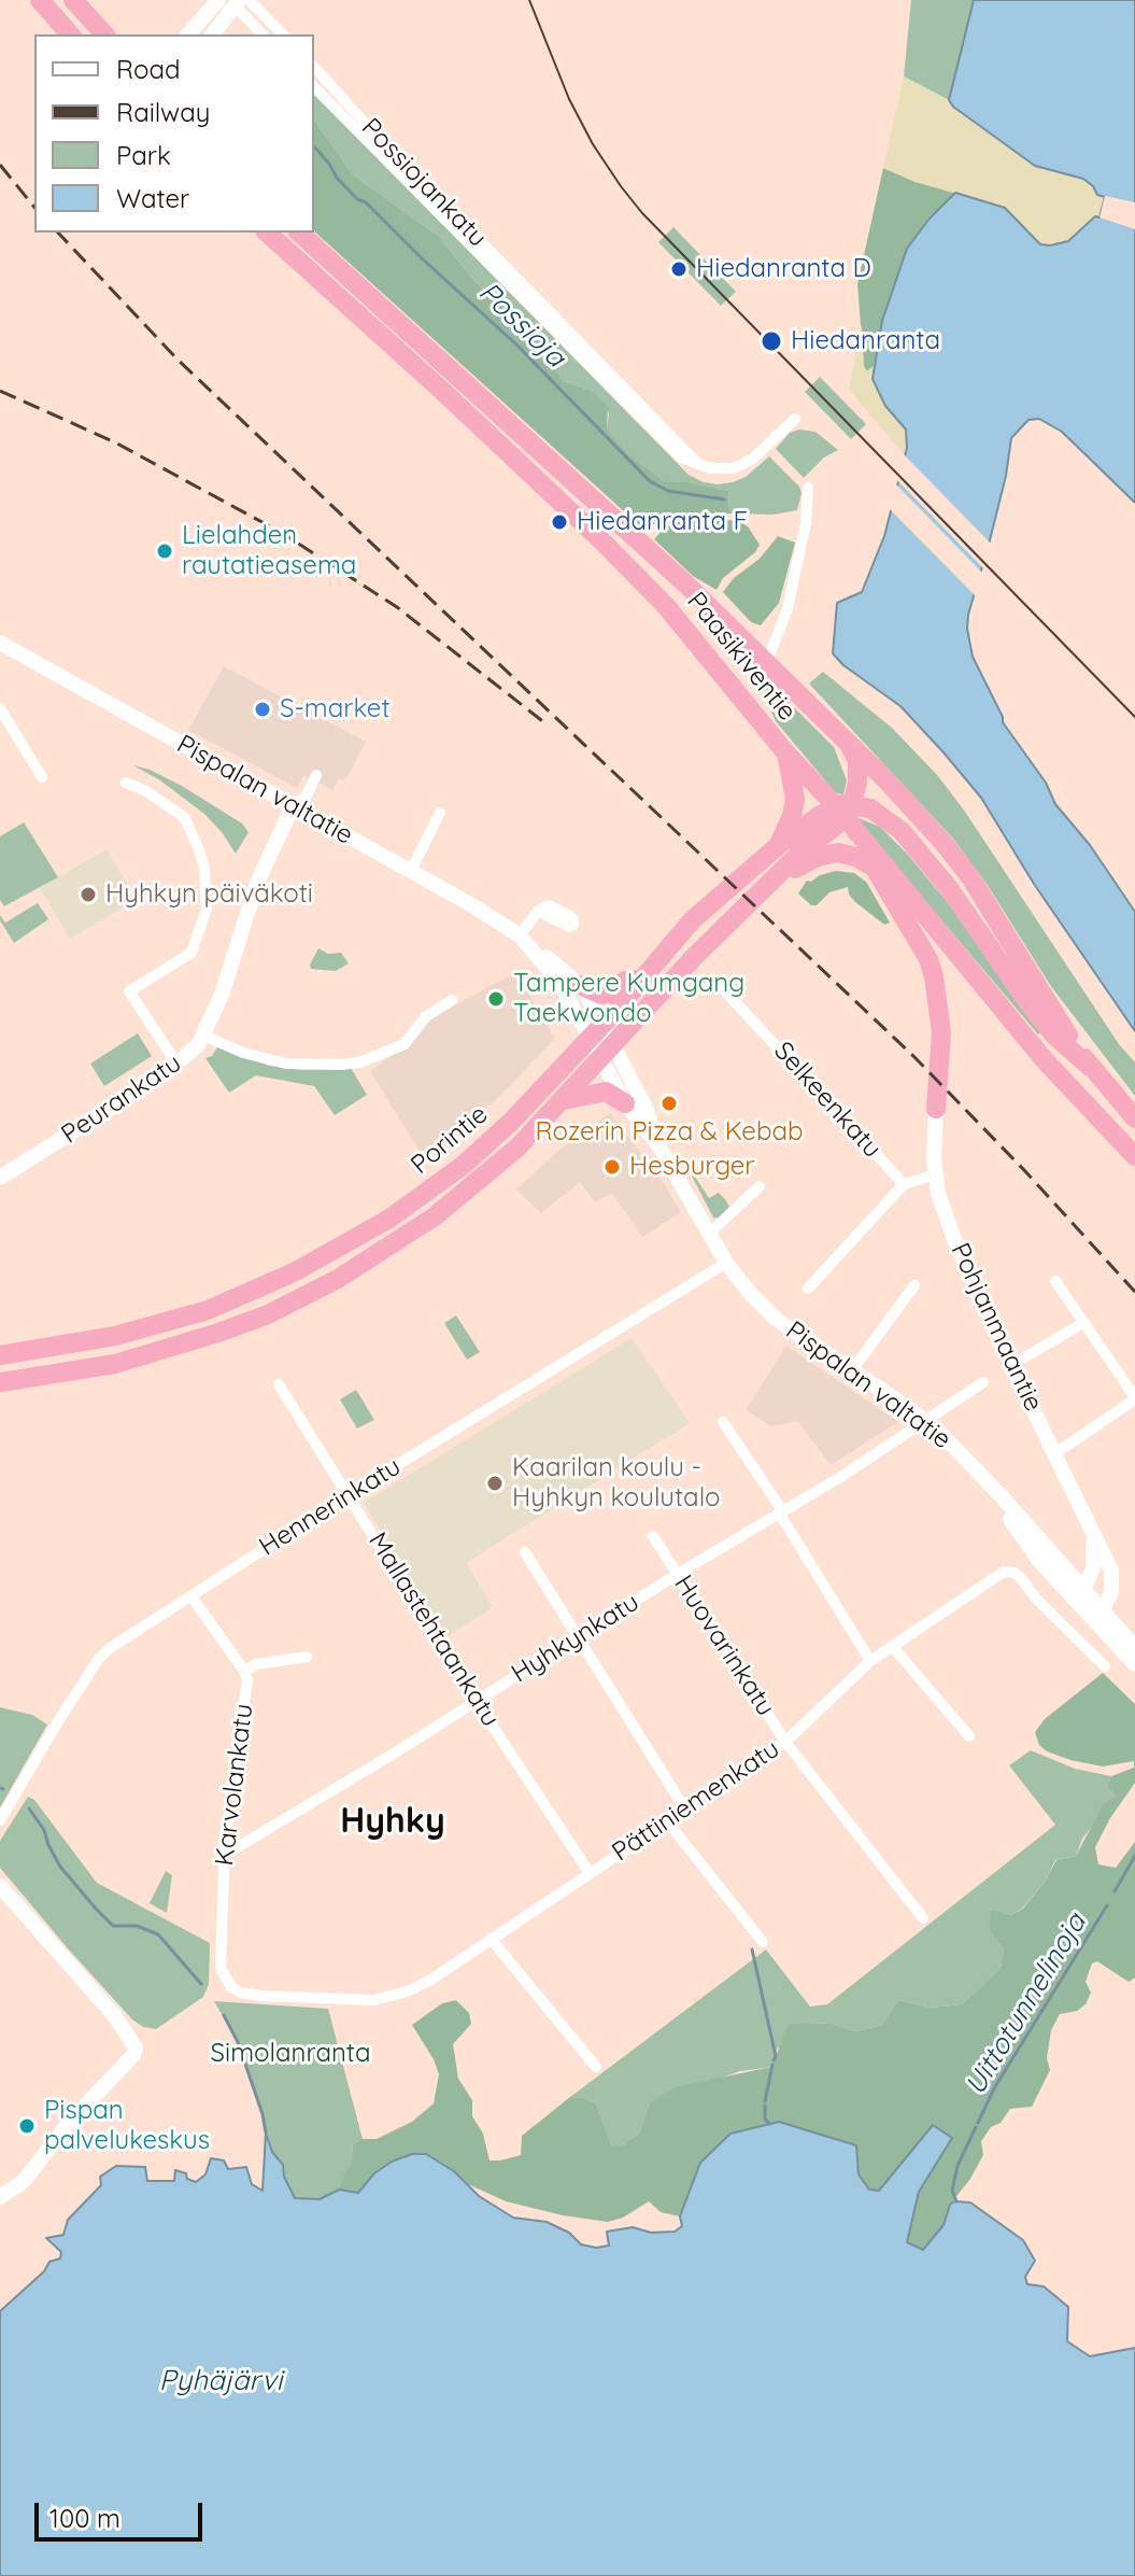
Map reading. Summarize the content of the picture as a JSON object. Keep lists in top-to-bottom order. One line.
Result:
{"streets":{"highway":["Paasikiventie","Porintie"],"main road":["Pispalan valtatie","Peurankatu","Pohjanmaantie"],"street":["Possiojankatu","Selkeenkatu","Hennerinkatu","Mallastehtaankatu","Hyhkynkatu","Huovarinkatu","Karvolankatu","Pättiniemenkatu"]},"crossings":[["Paasikiventie","Porintie"],["Pispalan valtatie","Peurankatu"],["Pispalan valtatie","Porintie"],["Pispalan valtatie","Pohjanmaantie"],["Pispalan valtatie","Hennerinkatu"],["Pispalan valtatie","Hyhkynkatu"],["Hennerinkatu","Mallastehtaankatu"],["Hennerinkatu","Karvolankatu"],["Mallastehtaankatu","Hyhkynkatu"],["Mallastehtaankatu","Pättiniemenkatu"],["Hyhkynkatu","Huovarinkatu"],["Hyhkynkatu","Karvolankatu"],["Huovarinkatu","Pättiniemenkatu"],["Karvolankatu","Pättiniemenkatu"]],"districts":["Hyhky"],"water":["Possioja","Uittotunnelinoja","Pyhäjärvi"],"parks":["Simolanranta"],"places":["Hiedanranta D","Hiedanranta","Hiedanranta F","Lielahden rautatieasema","S-market","Hyhkyn päiväkoti","Tampere Kumgang Taekwondo","Rozerin Pizza & Kebab","Hesburger","Kaarilan koulu - Hyhkyn koulutalo","Pispan palvelukeskus"],"legend":["Road","Railway","Park","Water"],"scale_bar":"100 m"}
